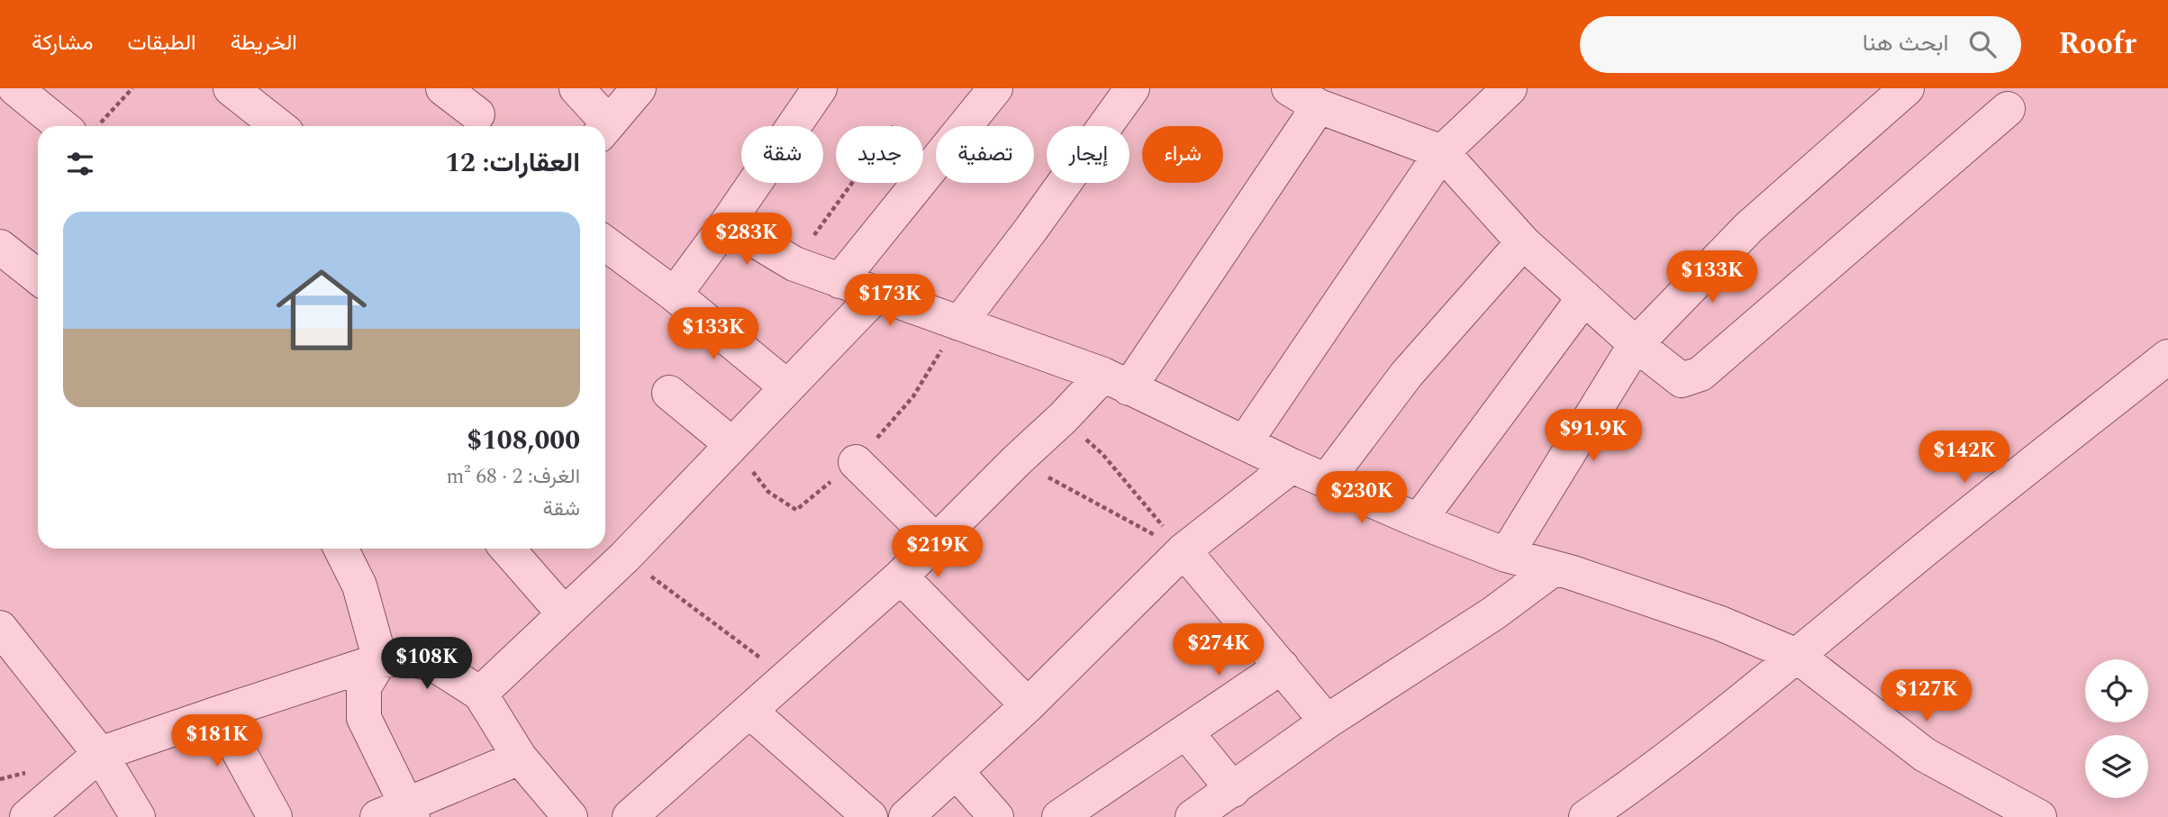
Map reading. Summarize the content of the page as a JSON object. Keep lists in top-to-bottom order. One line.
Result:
{"page":{"header":"Roofr","search":"ابحث هنا","nav":["الخريطة","الطبقات","مشاركة"],"chip":["شراء","إيجار","تصفية","جديد","شقة"],"heading":"العقارات: 12","list":[{"name":"$108,000","note":"الغرف: 2 · 68 m² · شقة"}],"price":["$283K","$133K","$173K","$133K","$91.9K","$142K","$230K","$219K","$274K","$108K","$127K","$181K"]}}
